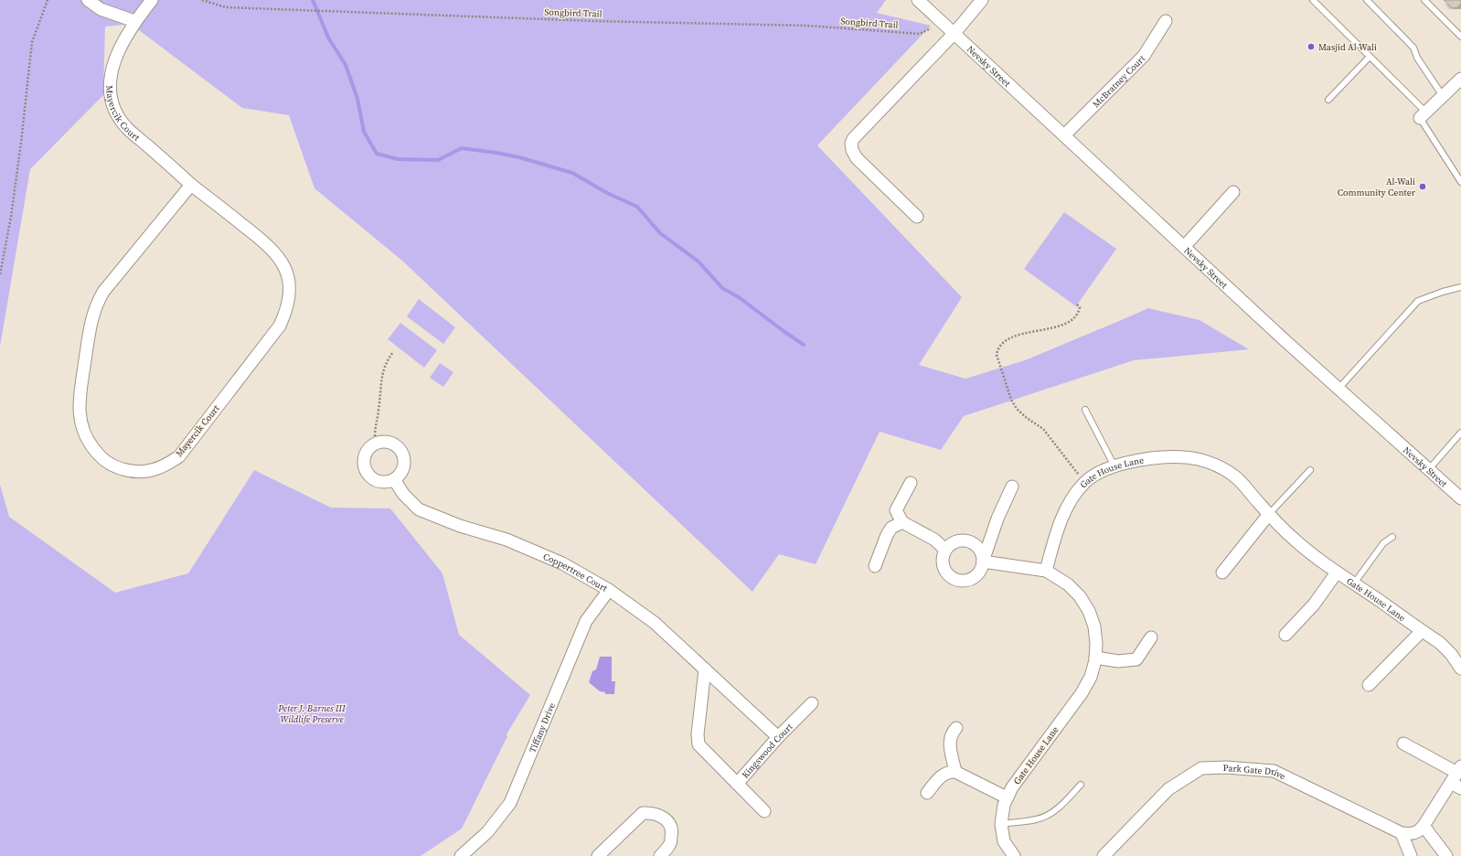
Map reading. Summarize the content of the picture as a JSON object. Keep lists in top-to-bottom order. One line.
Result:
{"streets":{"street":["Nevsky Street","McBratney Court","Mayercik Court","Gate House Lane","Coppertree Court","Tiffany Drive","Kingswood Court","Park Gate Drive"],"path":["Songbird Trail"]},"crossings":[["Songbird Trail","Nevsky Street"],["Nevsky Street","McBratney Court"],["Coppertree Court","Tiffany Drive"],["Coppertree Court","Kingswood Court"]],"parks":["Peter J. Barnes III Wildlife Preserve"],"places":["Masjid Al-Wali","Al-Wali Community Center"]}
